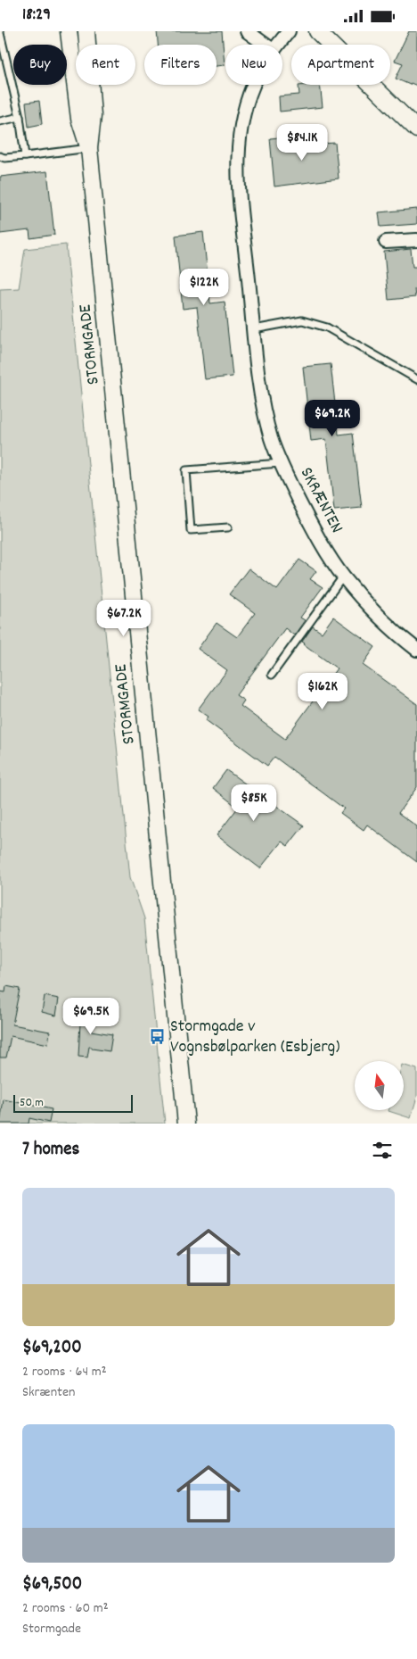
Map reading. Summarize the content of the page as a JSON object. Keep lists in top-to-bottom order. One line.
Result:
{"streets":{"street":["STORMGADE","SKRÆNTEN"]},"places":{"bus stop":["Stormgade v Vognsbølparken (Esbjerg)"]},"scale_bar":"50 m","north":"top","page":{"status":"18:29","chip":["Buy","Rent","Filters","New","Apartment"],"price":["$84.1K","$122K","$69.2K","$67.2K","$162K","$85K","$69.5K"],"scale":"50 m","heading":"7 homes","list":[{"name":"$69,200","note":"2 rooms · 64 m² · Skrænten"},{"name":"$69,500","note":"2 rooms · 60 m² · Stormgade"}]}}
